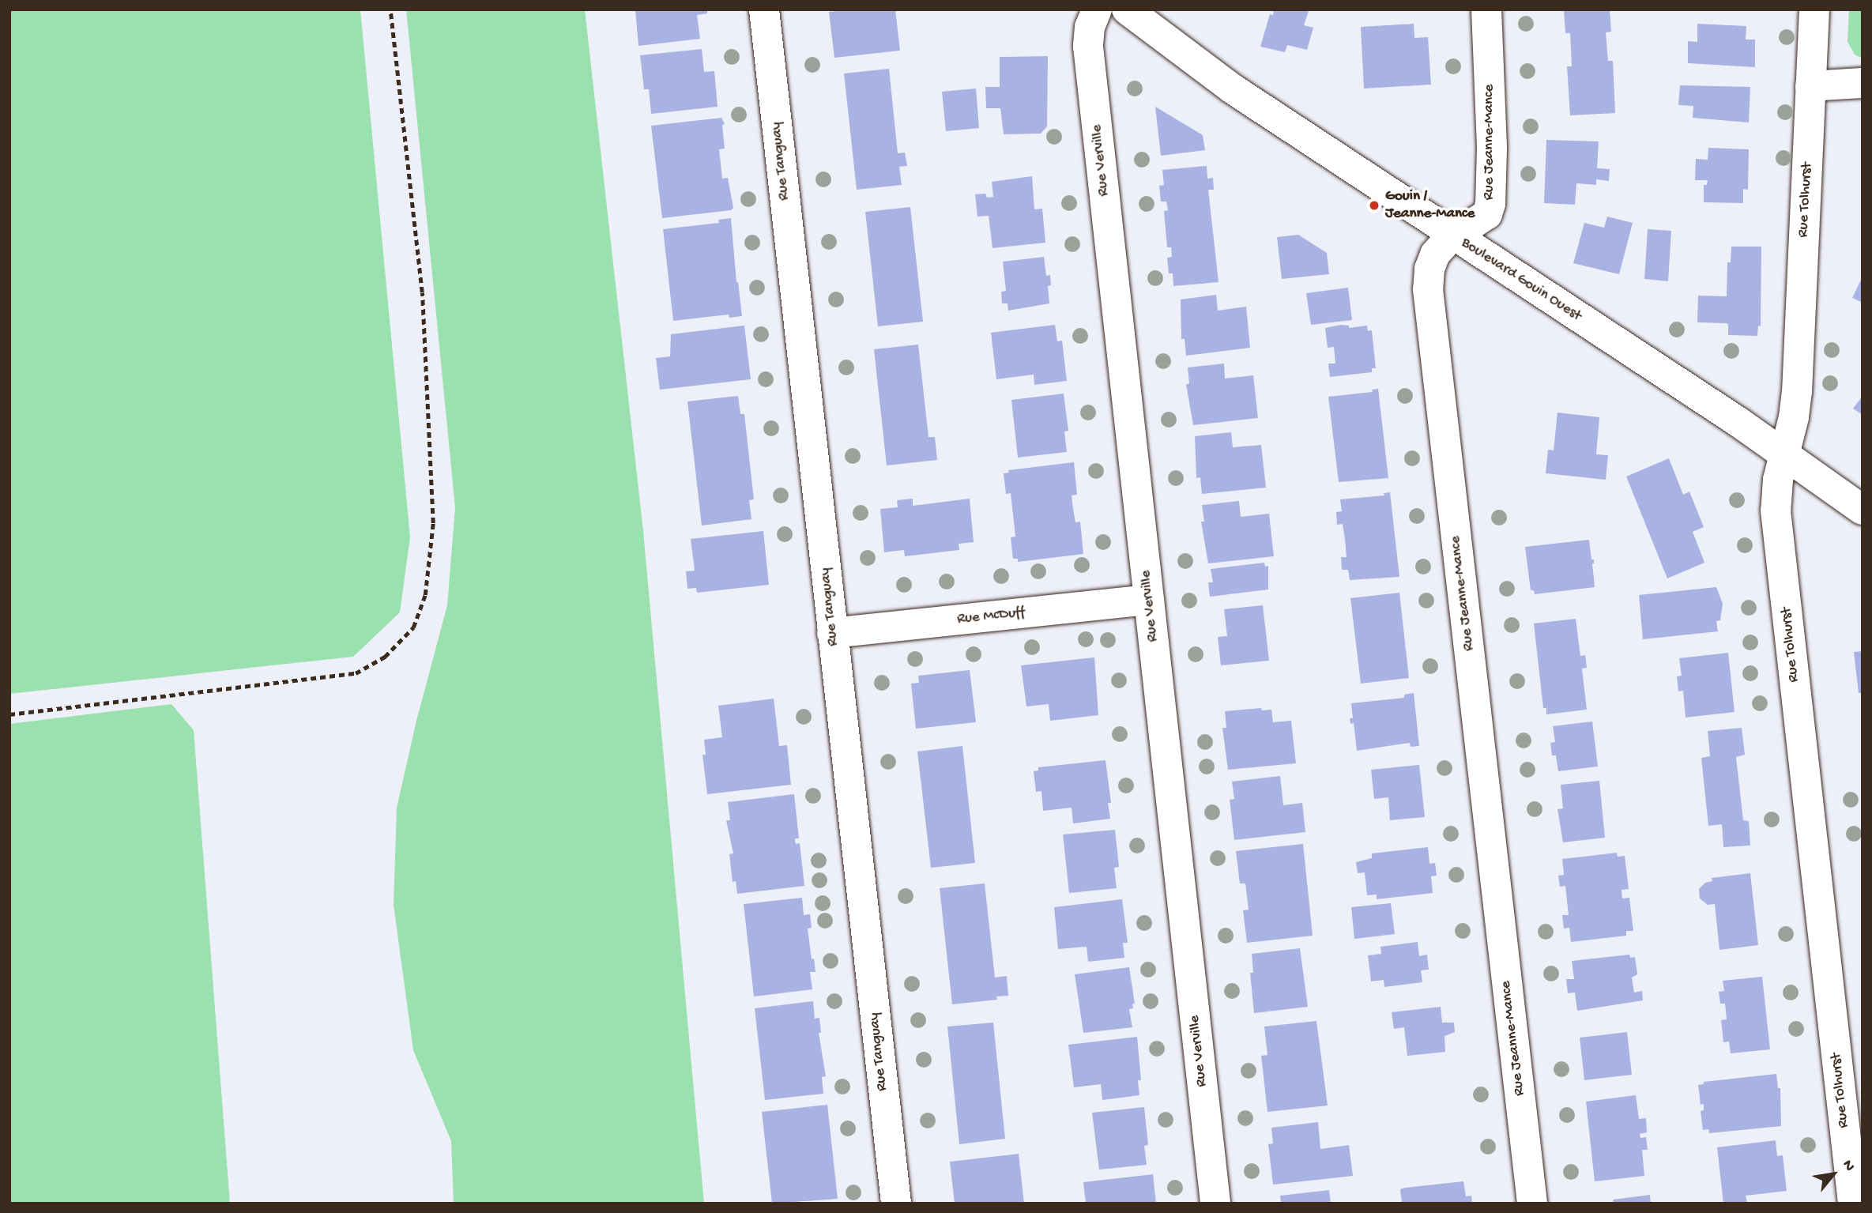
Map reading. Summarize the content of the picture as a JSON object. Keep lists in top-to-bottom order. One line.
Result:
{"streets":{"street":["Rue Jeanne-Mance","Rue Verville","Rue Tanguay","Rue Tolhurst","Boulevard Gouin Ouest","Rue McDuff"]},"crossings":[["Rue Jeanne-Mance","Boulevard Gouin Ouest"],["Rue Verville","Rue McDuff"],["Rue Tanguay","Rue McDuff"],["Rue Tolhurst","Boulevard Gouin Ouest"]],"places":["Gouin / Jeanne-Mance"],"north":"top right"}
